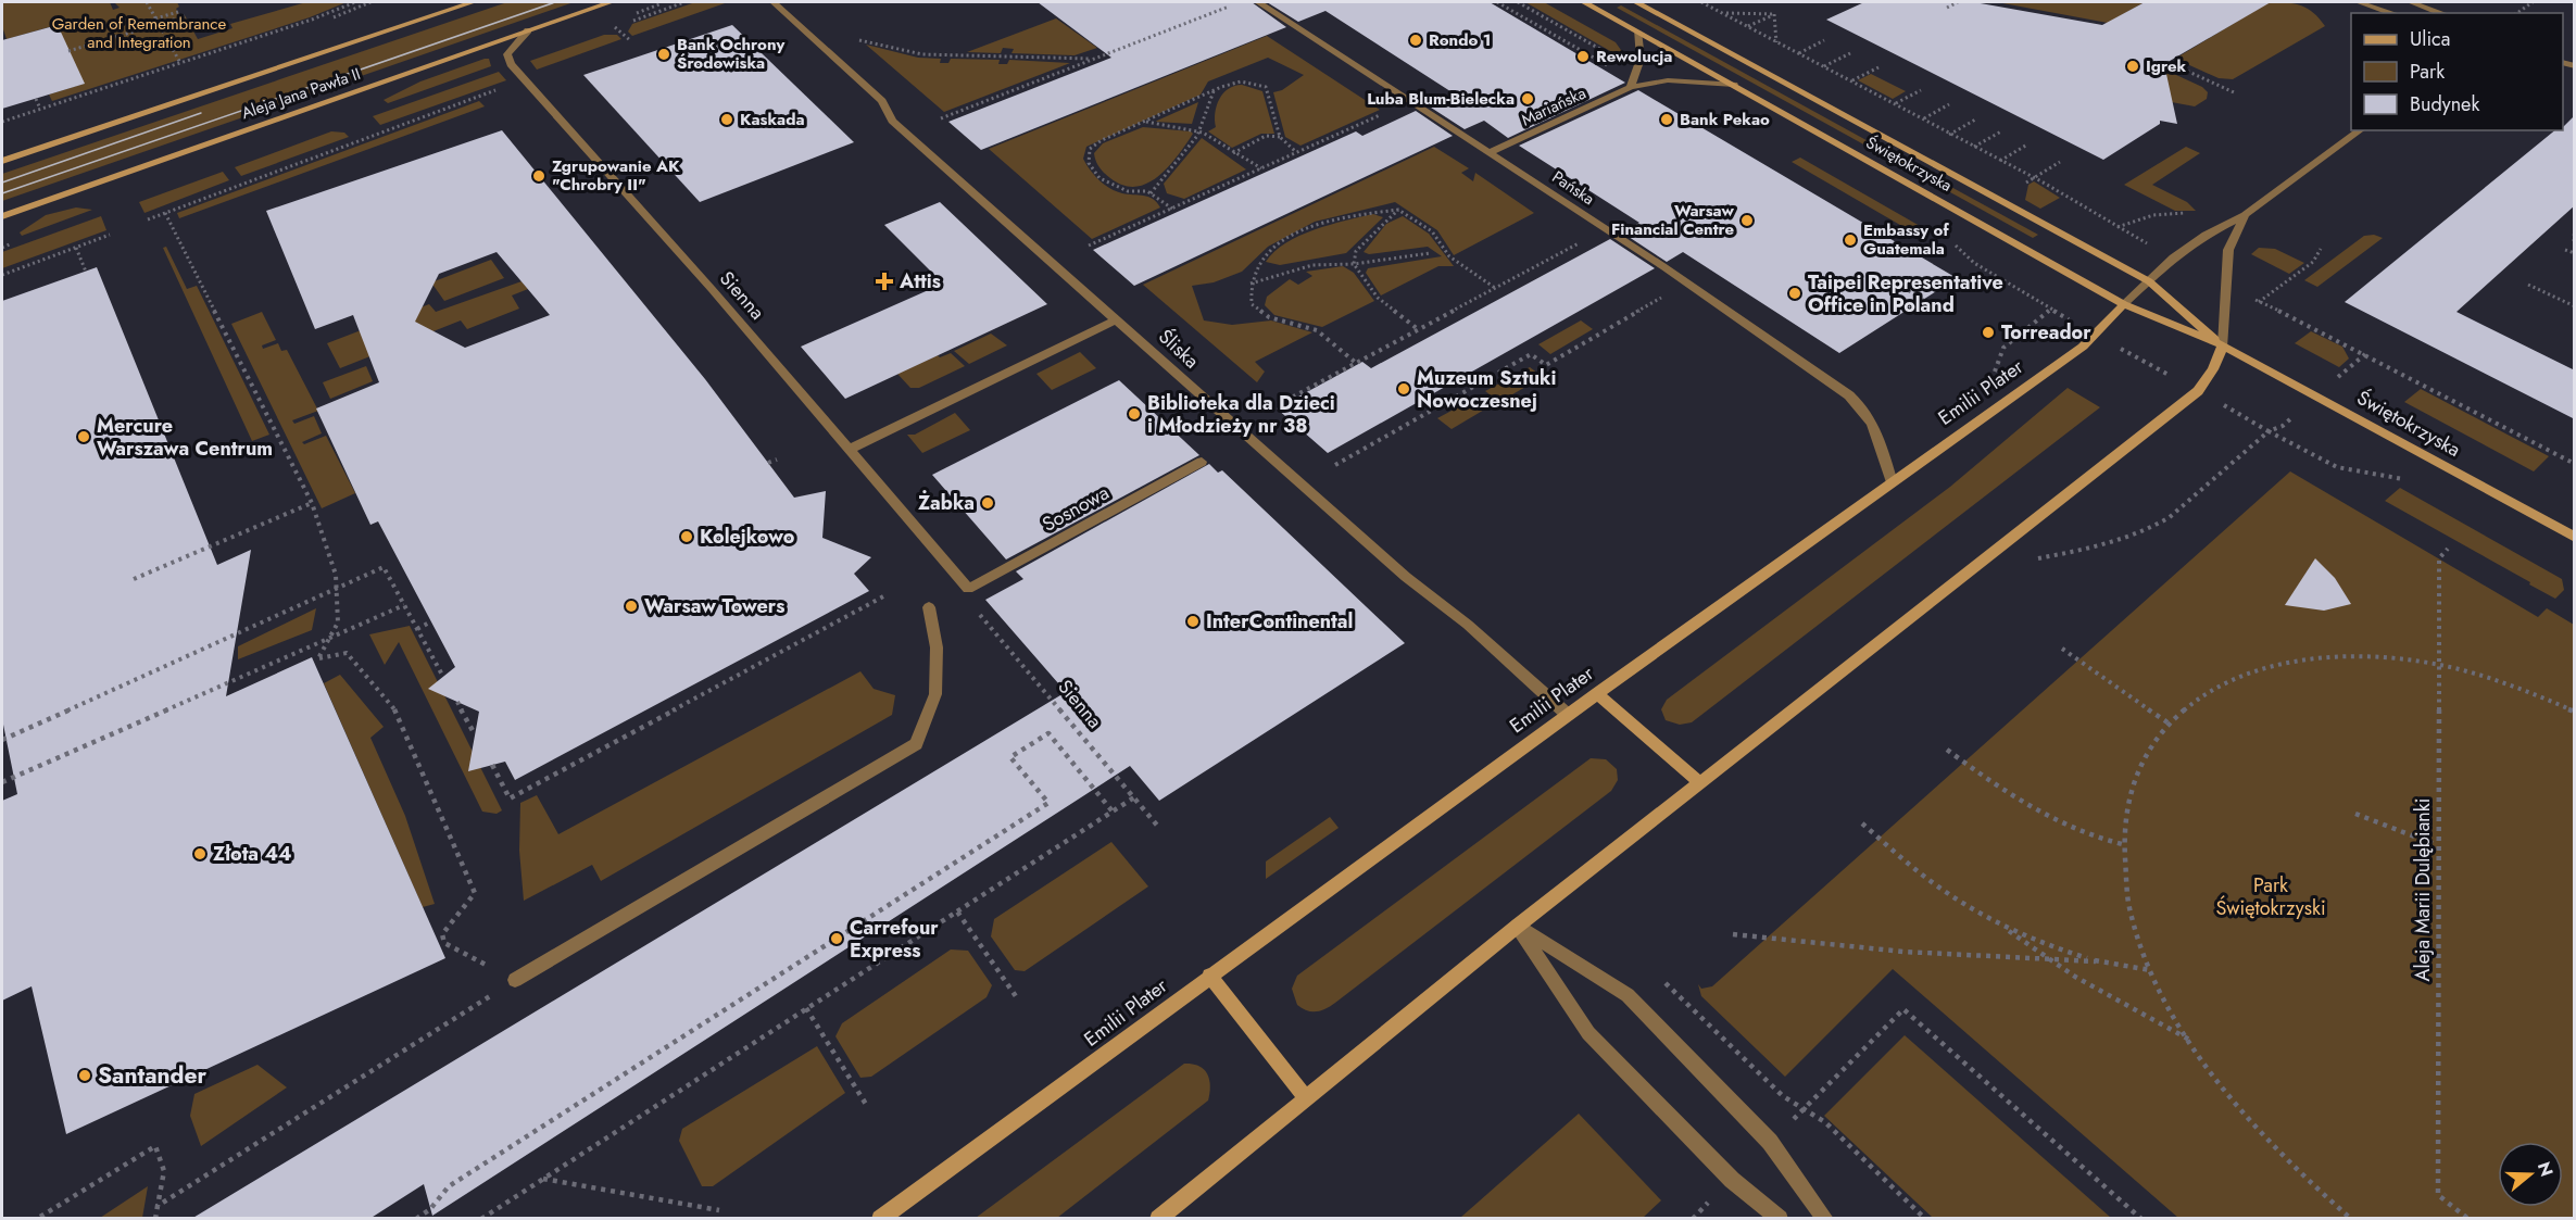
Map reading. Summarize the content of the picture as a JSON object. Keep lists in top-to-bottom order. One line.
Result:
{"streets":{"street":["Aleja Jana Pawła II","Mariańska","Świętokrzyska","Pańska","Sienna","Śliska","Emilii Plater","Sosnowa"],"path":["Aleja Marii Dulębianki"]},"crossings":[["Aleja Jana Pawła II","Sienna"],["Mariańska","Świętokrzyska"],["Mariańska","Pańska"],["Świętokrzyska","Emilii Plater"],["Pańska","Emilii Plater"],["Sienna","Sosnowa"],["Śliska","Emilii Plater"]],"parks":["Garden of Remembrance and Integration","Park Świętokrzyski"],"places":{"other":["Rondo 1","Bank Ochrony Środowiska","Rewolucja","Igrek","Luba Blum-Bielecka","Kaskada","Bank Pekao","Zgrupowanie AK \"Chrobry II\"","Warsaw Financial Centre","Embassy of Guatemala","Taipei Representative Office in Poland","Torreador","Muzeum Sztuki Nowoczesnej","Biblioteka dla Dzieci i Młodzieży nr 38","Mercure Warszawa Centrum","Żabka","Kolejkowo","Warsaw Towers","InterContinental","Złota 44","Carrefour Express","Santander"],"health":["Attis"]},"legend":["Ulica","Park","Budynek"],"north":"right"}
